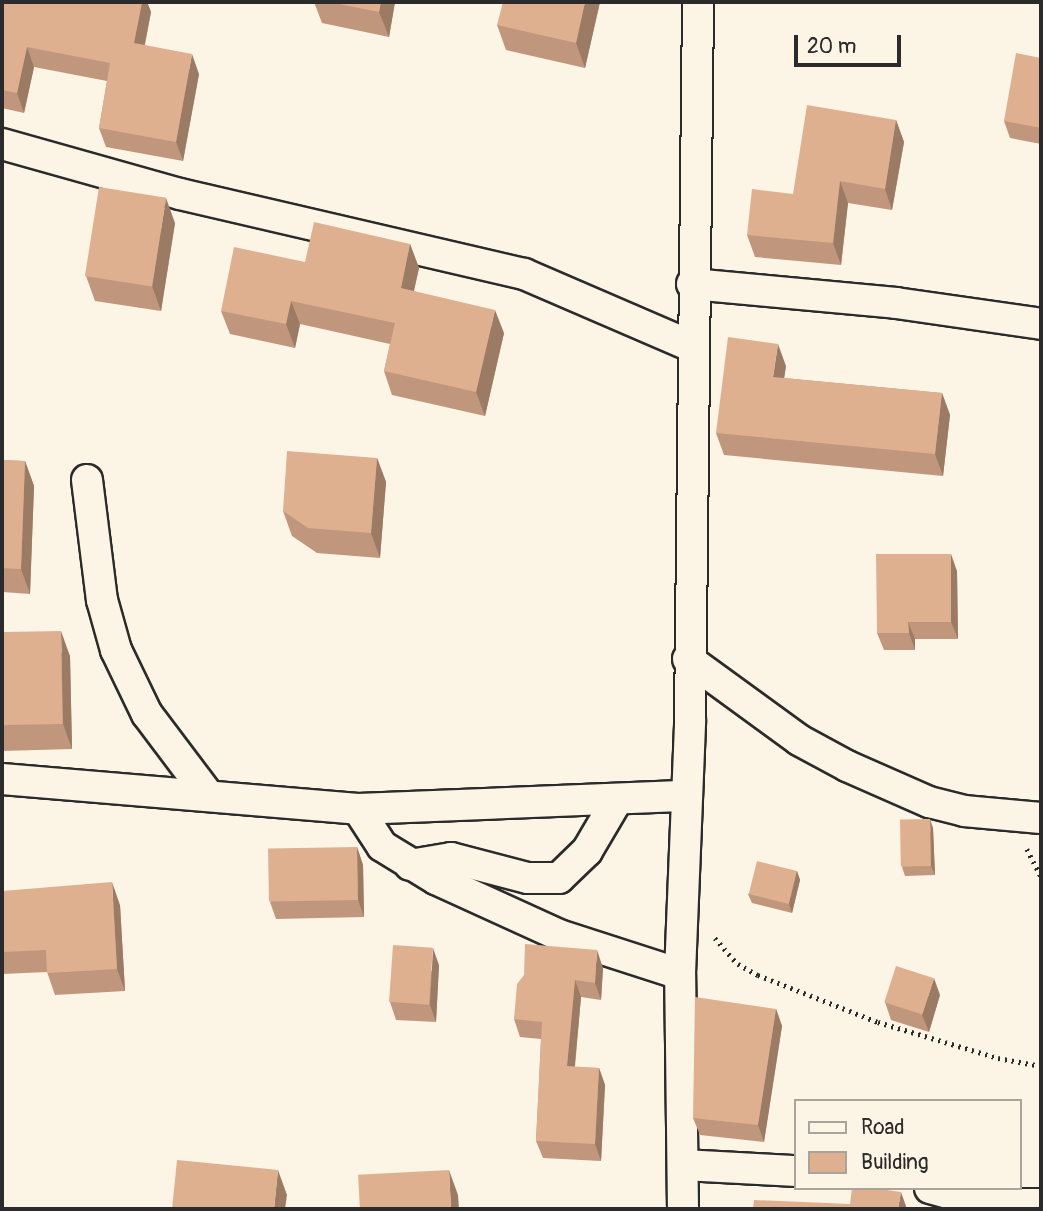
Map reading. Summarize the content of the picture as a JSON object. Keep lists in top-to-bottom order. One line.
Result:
{"legend":["Road","Building"],"scale_bar":"20 m"}
